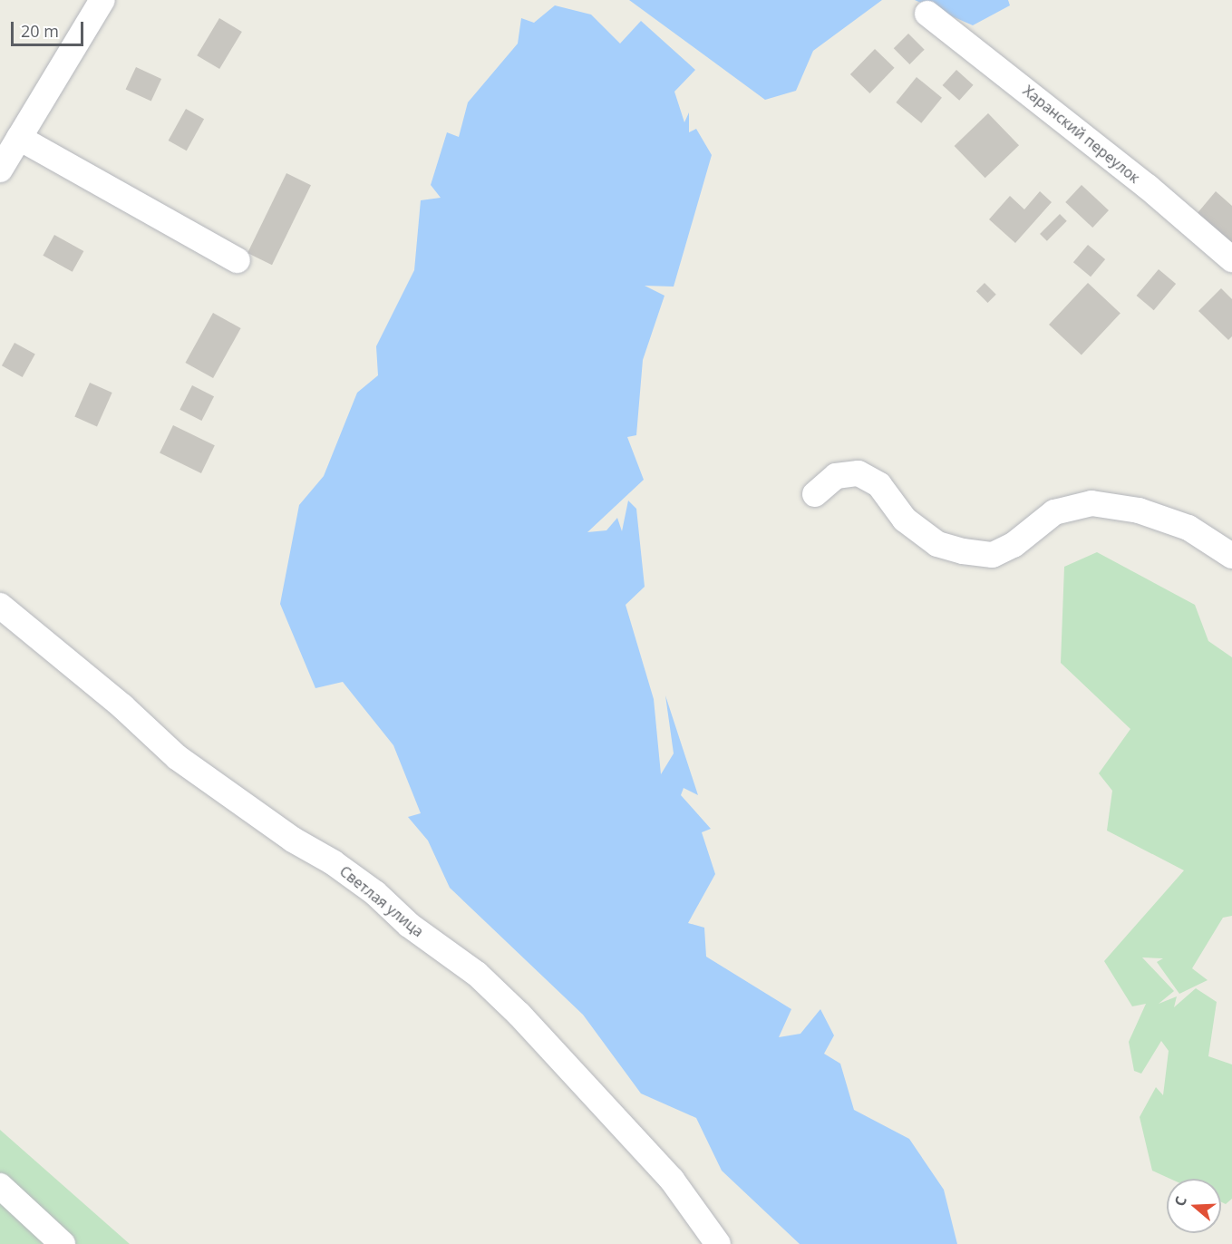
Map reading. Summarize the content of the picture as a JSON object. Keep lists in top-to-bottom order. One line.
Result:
{"streets":{"street":["Харанский переулок","Светлая улица"]},"scale_bar":"20 m","north":"left"}
